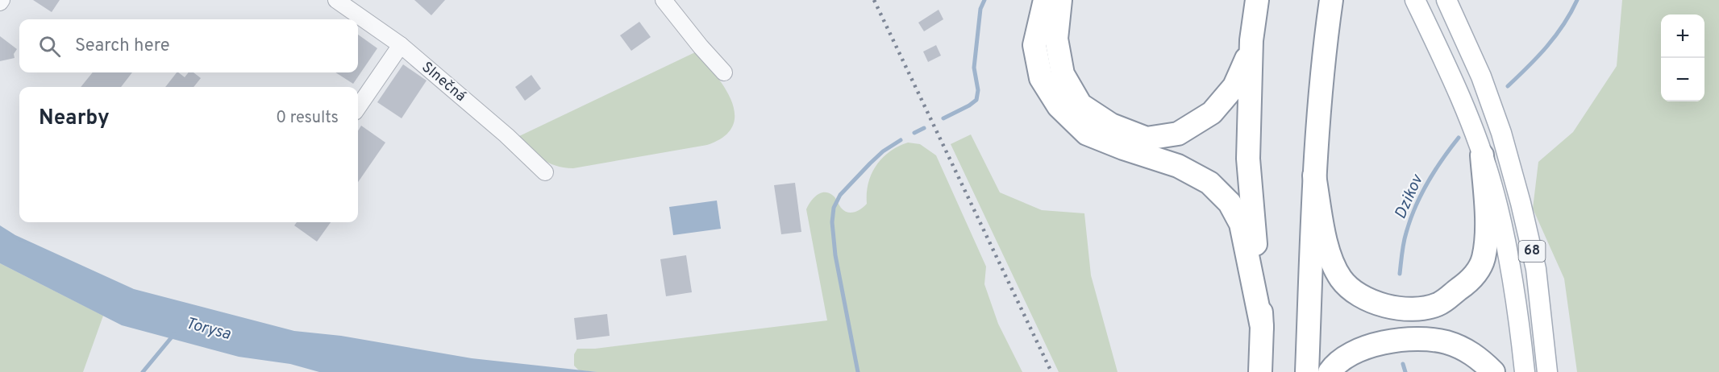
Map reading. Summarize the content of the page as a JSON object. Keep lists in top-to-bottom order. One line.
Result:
{"streets":{"main road":["68"],"street":["Slnečná"]},"water":["Dzikov","Torysa"],"page":{"map_buttons":["+","−"],"search":"Search here","heading":["Nearby","0 results"]}}
